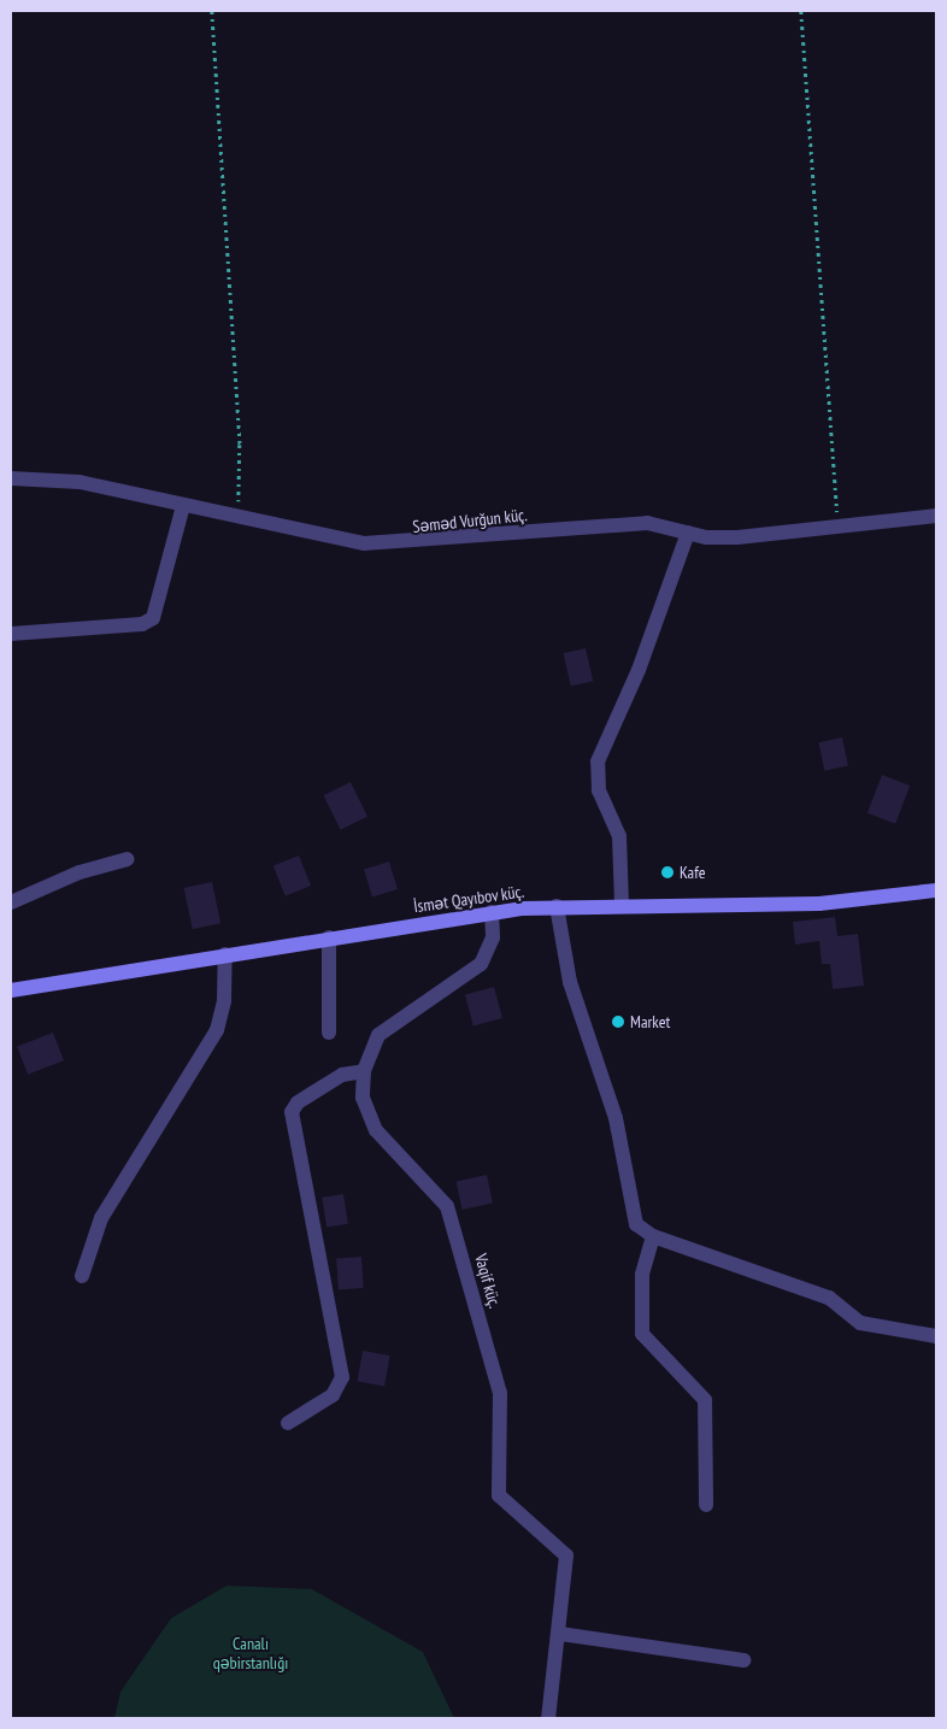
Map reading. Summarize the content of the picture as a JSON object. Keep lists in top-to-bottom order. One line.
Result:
{"streets":{"street":["Səməd Vurğun küç.","İsmət Qayıbov küç.","Vaqif küç."]},"crossings":[["İsmət Qayıbov küç.","Vaqif küç."]],"parks":["Canalı qəbirstanlığı"],"places":["Kafe","Market"]}
